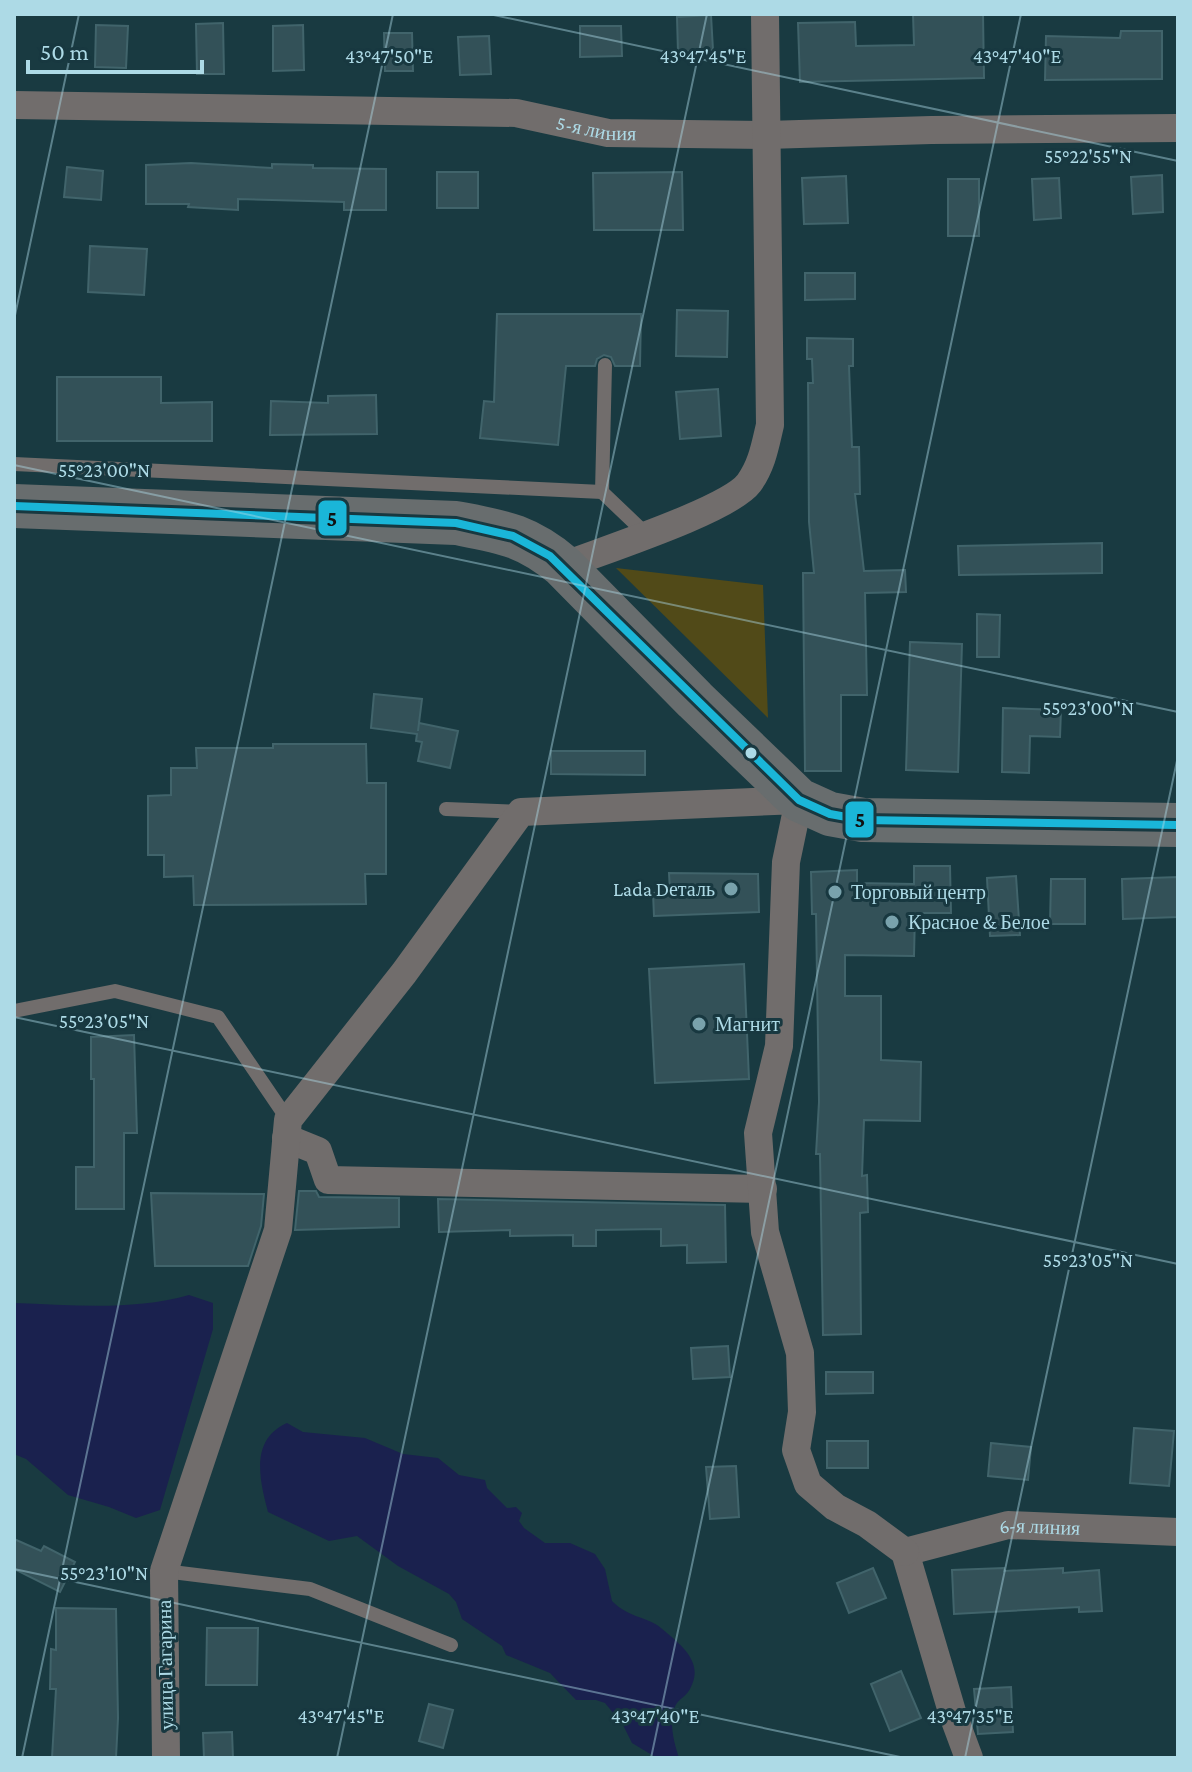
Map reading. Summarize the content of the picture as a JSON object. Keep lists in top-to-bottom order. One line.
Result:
{"streets":{"street":["5-я линия","6-я линия","улица Гагарина"]},"places":["Lada Dеталь","Торговый центр","Красное & Белое","Магнит"],"lines":["transit line 5"],"scale_bar":"50 m","coordinates":["43°47'50\"E","43°47'45\"E","43°47'40\"E","55°22'55\"N","55°23'00\"N","55°23'05\"N","55°23'10\"N","43°47'35\"E"]}
